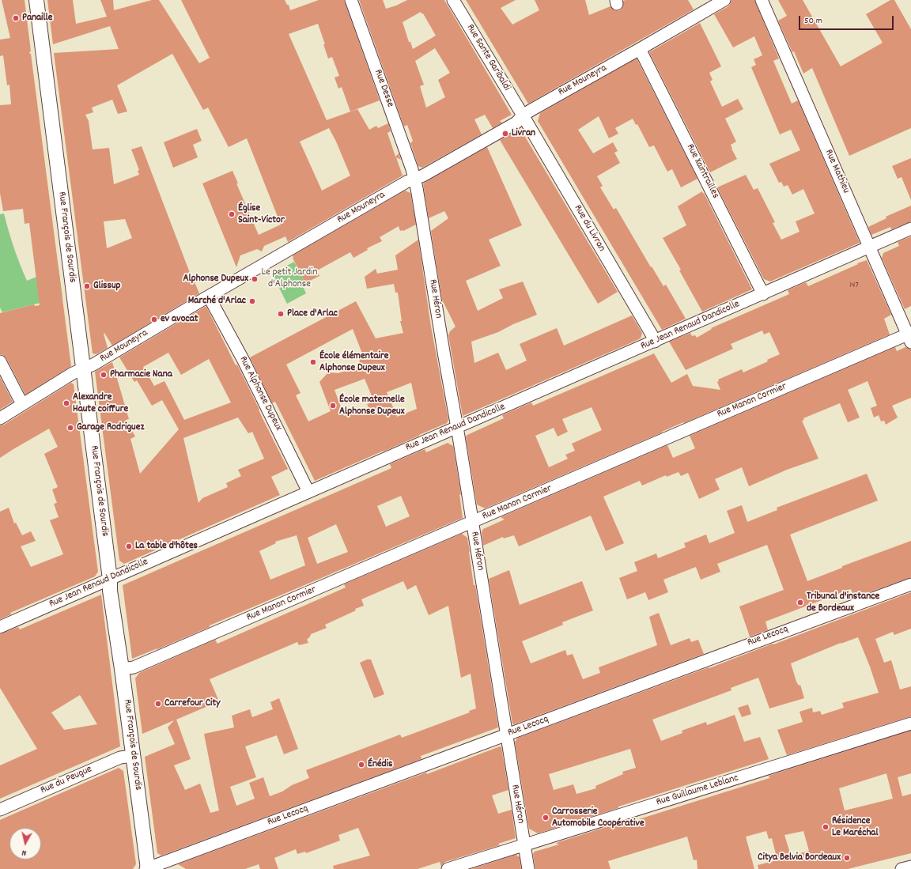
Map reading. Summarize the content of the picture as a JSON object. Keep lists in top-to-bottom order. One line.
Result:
{"streets":{"street":["Rue Sante Garibaldi","Rue Mouneyra","Rue Desse","Rue Xaintrailles","Rue Mathieu","Rue du Livran","Rue François de Sourdis","Rue Héron","Rue Jean Renaud Dandicolle","Rue Alphonse Dupeux","Rue Manon Cormier","Rue Lecocq","Rue du Peugue","Rue Guillaume Leblanc"]},"crossings":[["Rue Sante Garibaldi","Rue Mouneyra"],["Rue Sante Garibaldi","Rue du Livran"],["Rue Mouneyra","Rue Desse"],["Rue Mouneyra","Rue Xaintrailles"],["Rue Mouneyra","Rue du Livran"],["Rue Mouneyra","Rue François de Sourdis"],["Rue Mouneyra","Rue Héron"],["Rue Mouneyra","Rue Alphonse Dupeux"],["Rue Desse","Rue Héron"],["Rue Xaintrailles","Rue Jean Renaud Dandicolle"],["Rue Mathieu","Rue Jean Renaud Dandicolle"],["Rue Mathieu","Rue Manon Cormier"],["Rue du Livran","Rue Jean Renaud Dandicolle"],["Rue François de Sourdis","Rue Jean Renaud Dandicolle"],["Rue François de Sourdis","Rue Manon Cormier"],["Rue François de Sourdis","Rue Lecocq"],["Rue François de Sourdis","Rue du Peugue"],["Rue Héron","Rue Jean Renaud Dandicolle"],["Rue Héron","Rue Manon Cormier"],["Rue Héron","Rue Lecocq"],["Rue Héron","Rue Guillaume Leblanc"],["Rue Jean Renaud Dandicolle","Rue Alphonse Dupeux"]],"parks":["Le petit Jardin d'Alphonse"],"places":["Panaille","Livran","Église Saint-Victor","Alphonse Dupeux","Glissup","Marché d'Arlac","Place d'Arlac","ev avocat","École élémentaire Alphonse Dupeux","Pharmacie Nana","Alexandre Haute coiffure","École maternelle Alphonse Dupeux","Garage Rodriguez","La table d'hôtes","Tribunal d'instance de Bordeaux","Carrefour City","Énédis","Carrosserie Automobile Coopérative","Résidence Le Maréchal","Citya Belvia Bordeaux"],"house_numbers":["147"],"scale_bar":"50 m","north":"bottom"}
